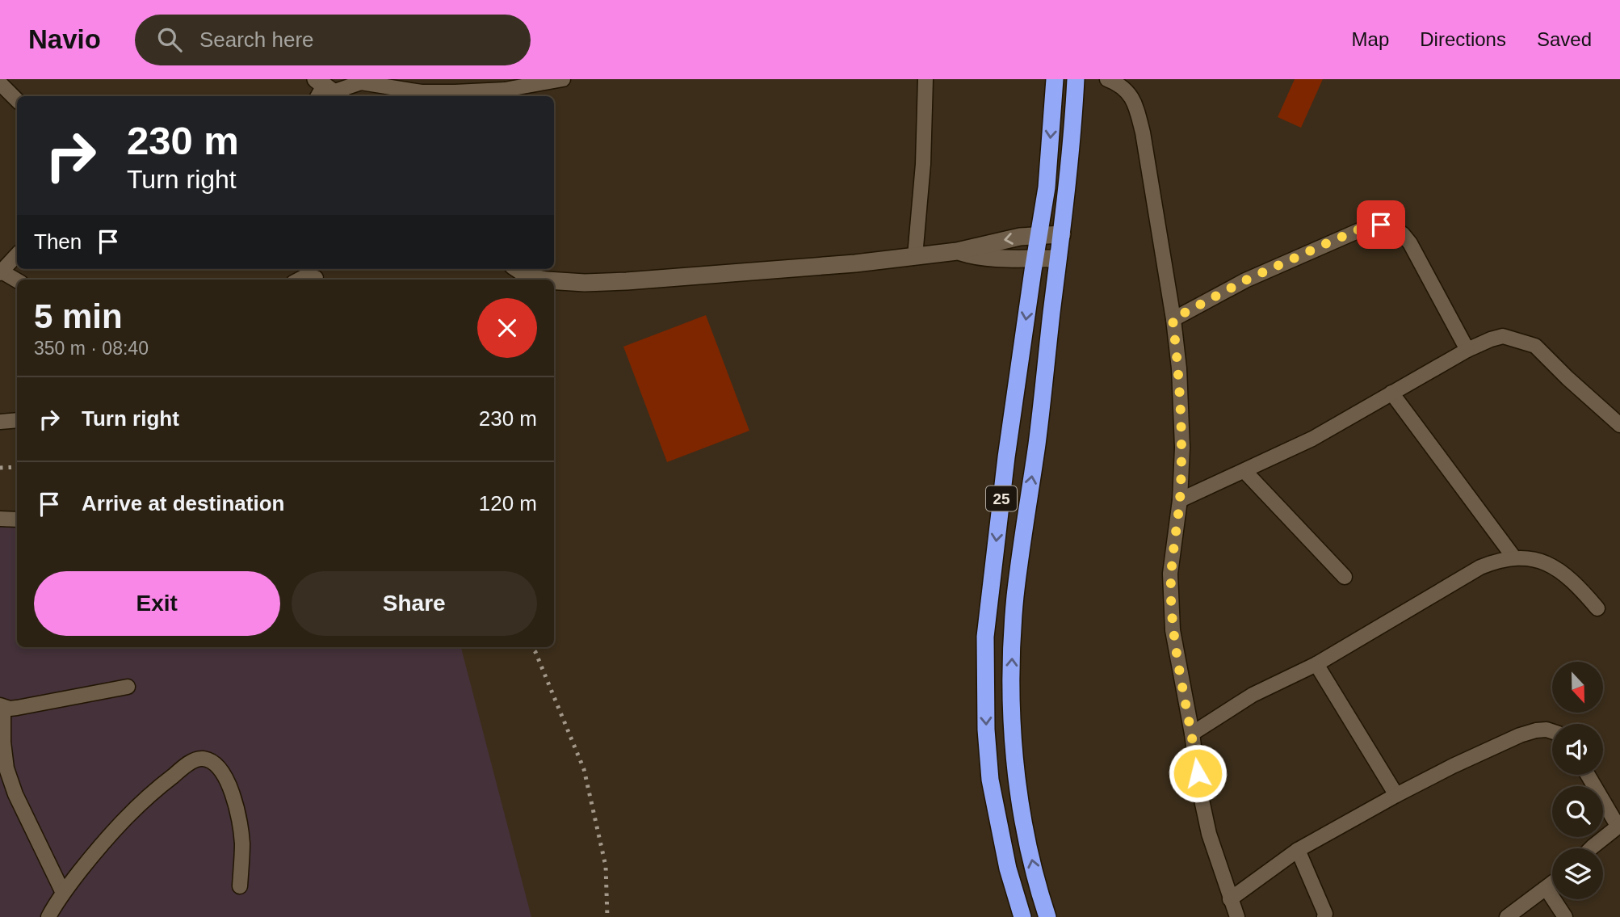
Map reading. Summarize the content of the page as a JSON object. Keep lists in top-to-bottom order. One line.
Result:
{"streets":{"highway":["25"]},"north":"bottom","page":{"header":"Navio","search":"Search here","nav":["Map","Directions","Saved"],"turn":["230 m","Turn right"],"then":"Then","heading":["5 min","350 m · 08:40"],"list":[{"name":"Turn right","value":"230 m"},{"name":"Arrive at destination","value":"120 m"}],"buttons":["Exit","Share"]}}
